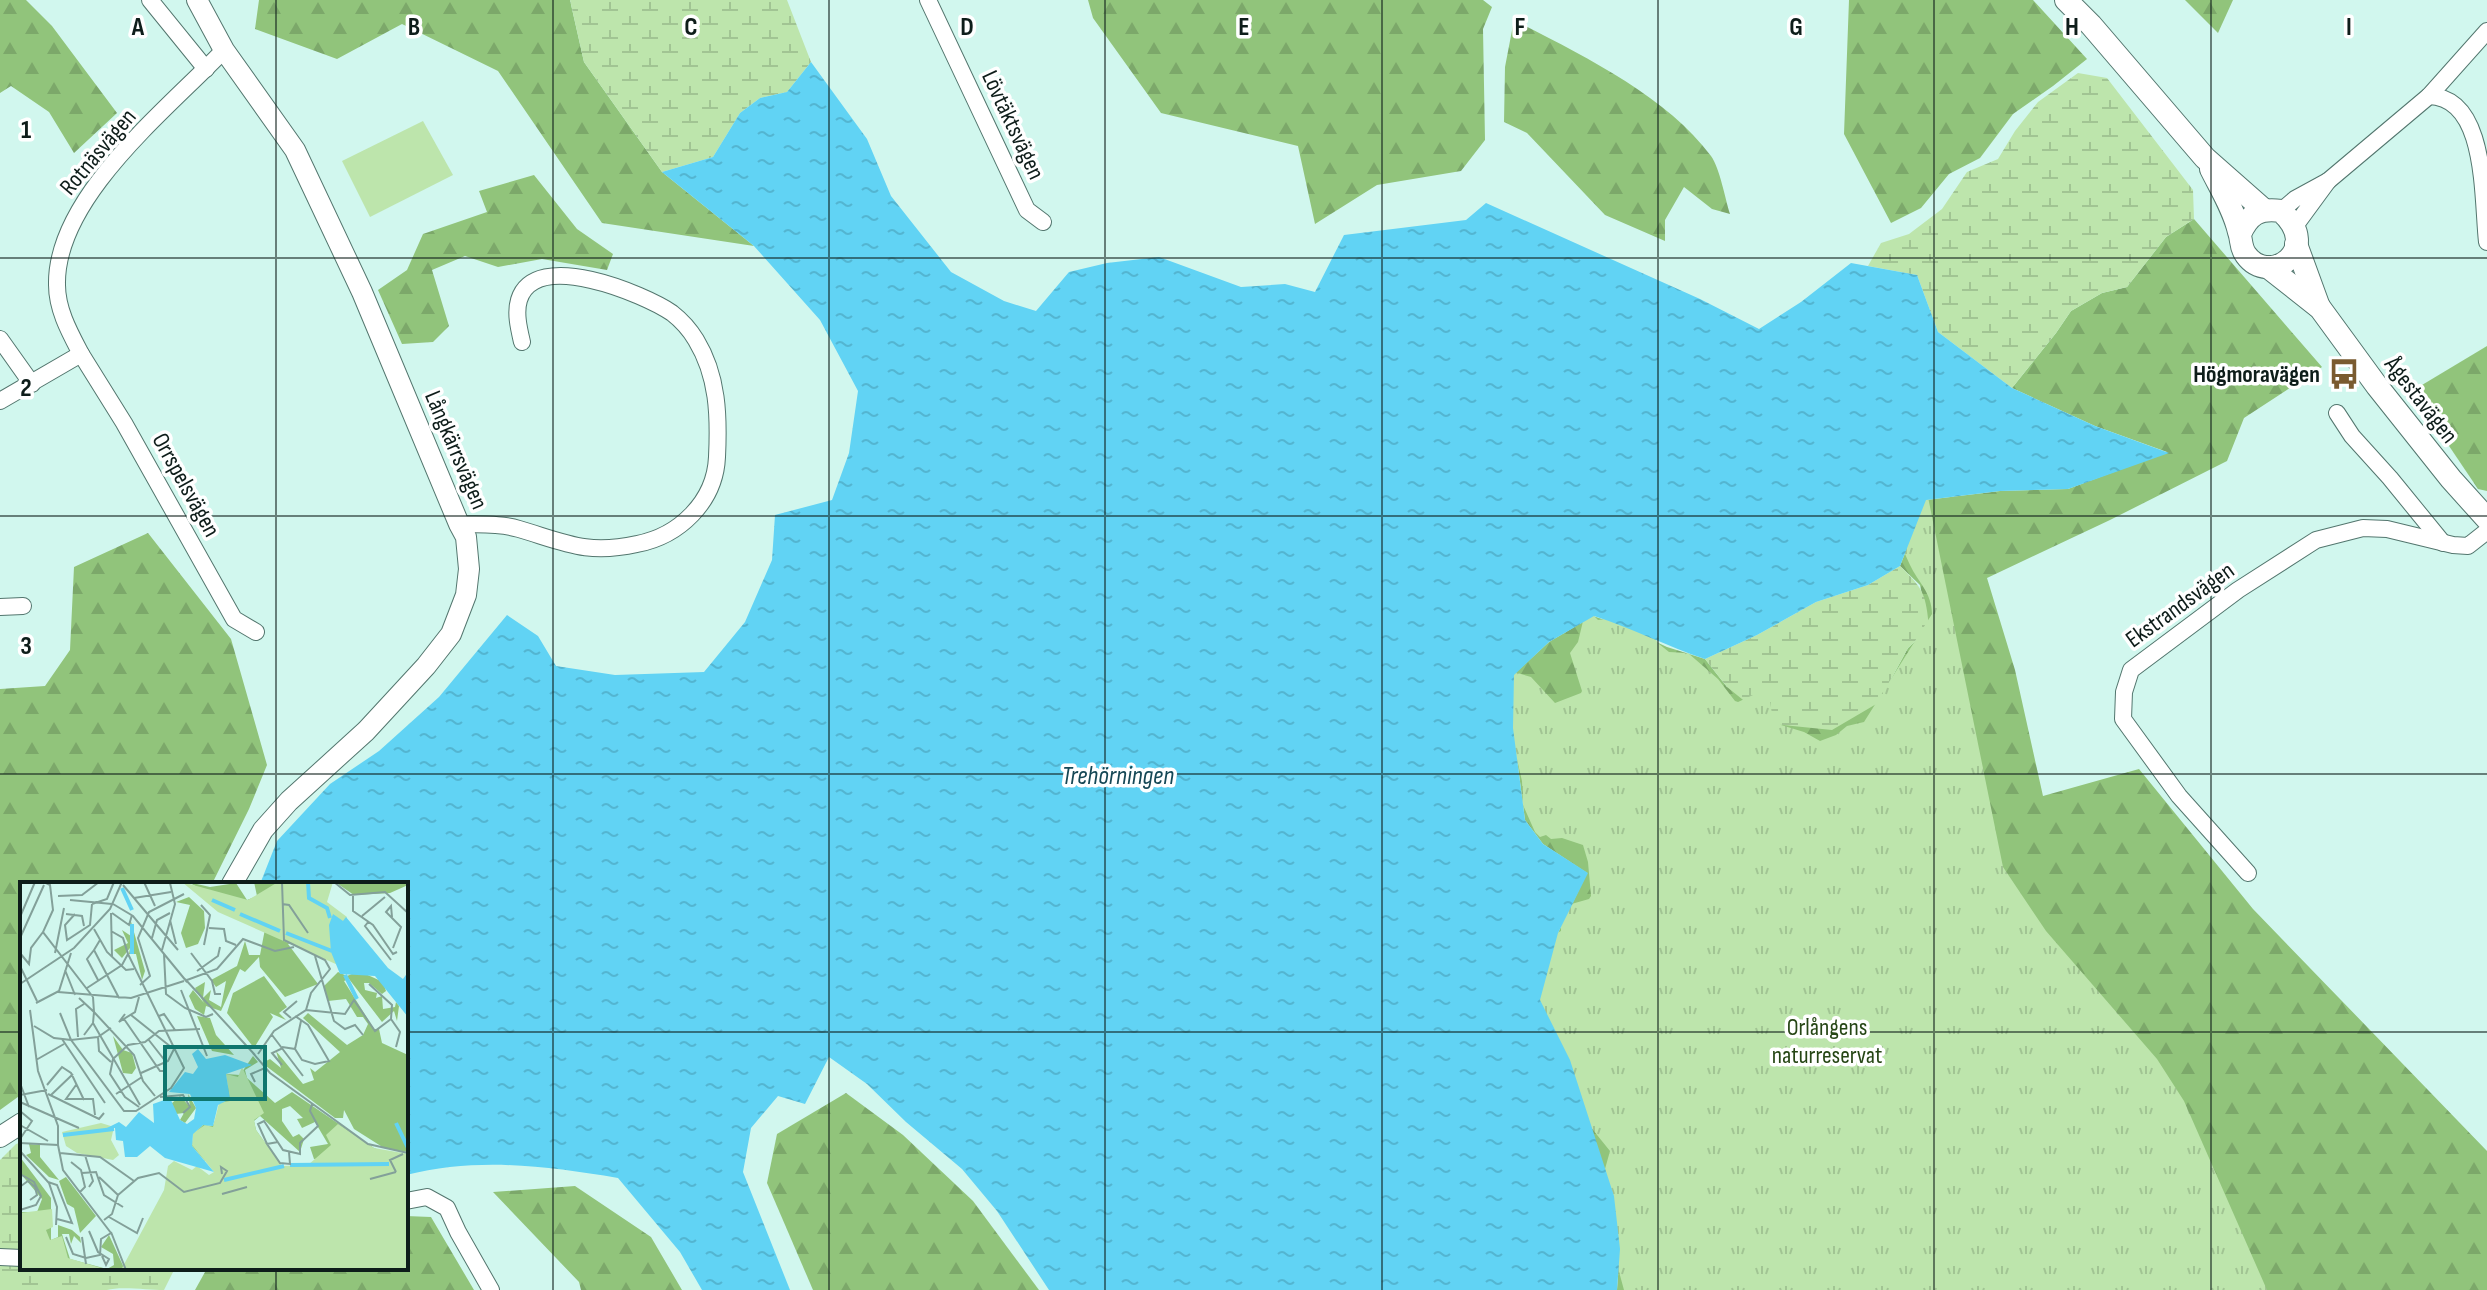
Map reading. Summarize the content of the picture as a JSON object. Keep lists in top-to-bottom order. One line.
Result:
{"streets":{"main road":["Ågestavägen"],"street":["Lövtäktsvägen","Rotnäsvägen","Långkärrsvägen","Orrspelsvägen","Ekstrandsvägen"]},"crossings":[["Rotnäsvägen","Långkärrsvägen"],["Rotnäsvägen","Orrspelsvägen"]],"water":["Trehörningen"],"parks":["Orlångens naturreservat"],"places":{"bus stop":["Högmoravägen"]},"grid":{"columns":["A","B","C","D","E","F","G","H","I"],"rows":["1","2","3"]}}
